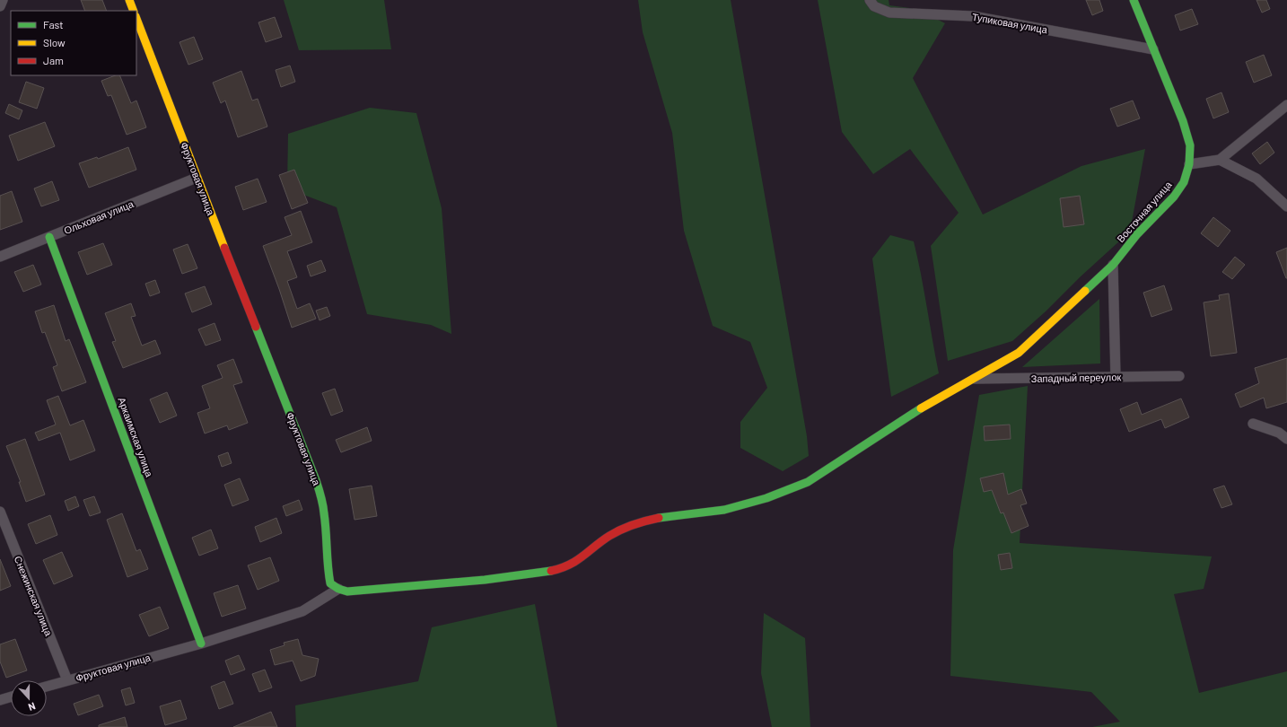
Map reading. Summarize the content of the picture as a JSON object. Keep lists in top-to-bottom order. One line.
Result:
{"streets":{"street":["Тупиковая улица","Фруктовая улица","Восточная улица","Ольховая улица","Западный переулок","Аркаимская улица","Снежинская улица"]},"crossings":[["Тупиковая улица","Восточная улица"],["Фруктовая улица","Восточная улица"],["Фруктовая улица","Ольховая улица"],["Фруктовая улица","Аркаимская улица"],["Фруктовая улица","Снежинская улица"],["Восточная улица","Западный переулок"],["Ольховая улица","Аркаимская улица"]],"legend":["Fast","Slow","Jam"],"north":"bottom"}
